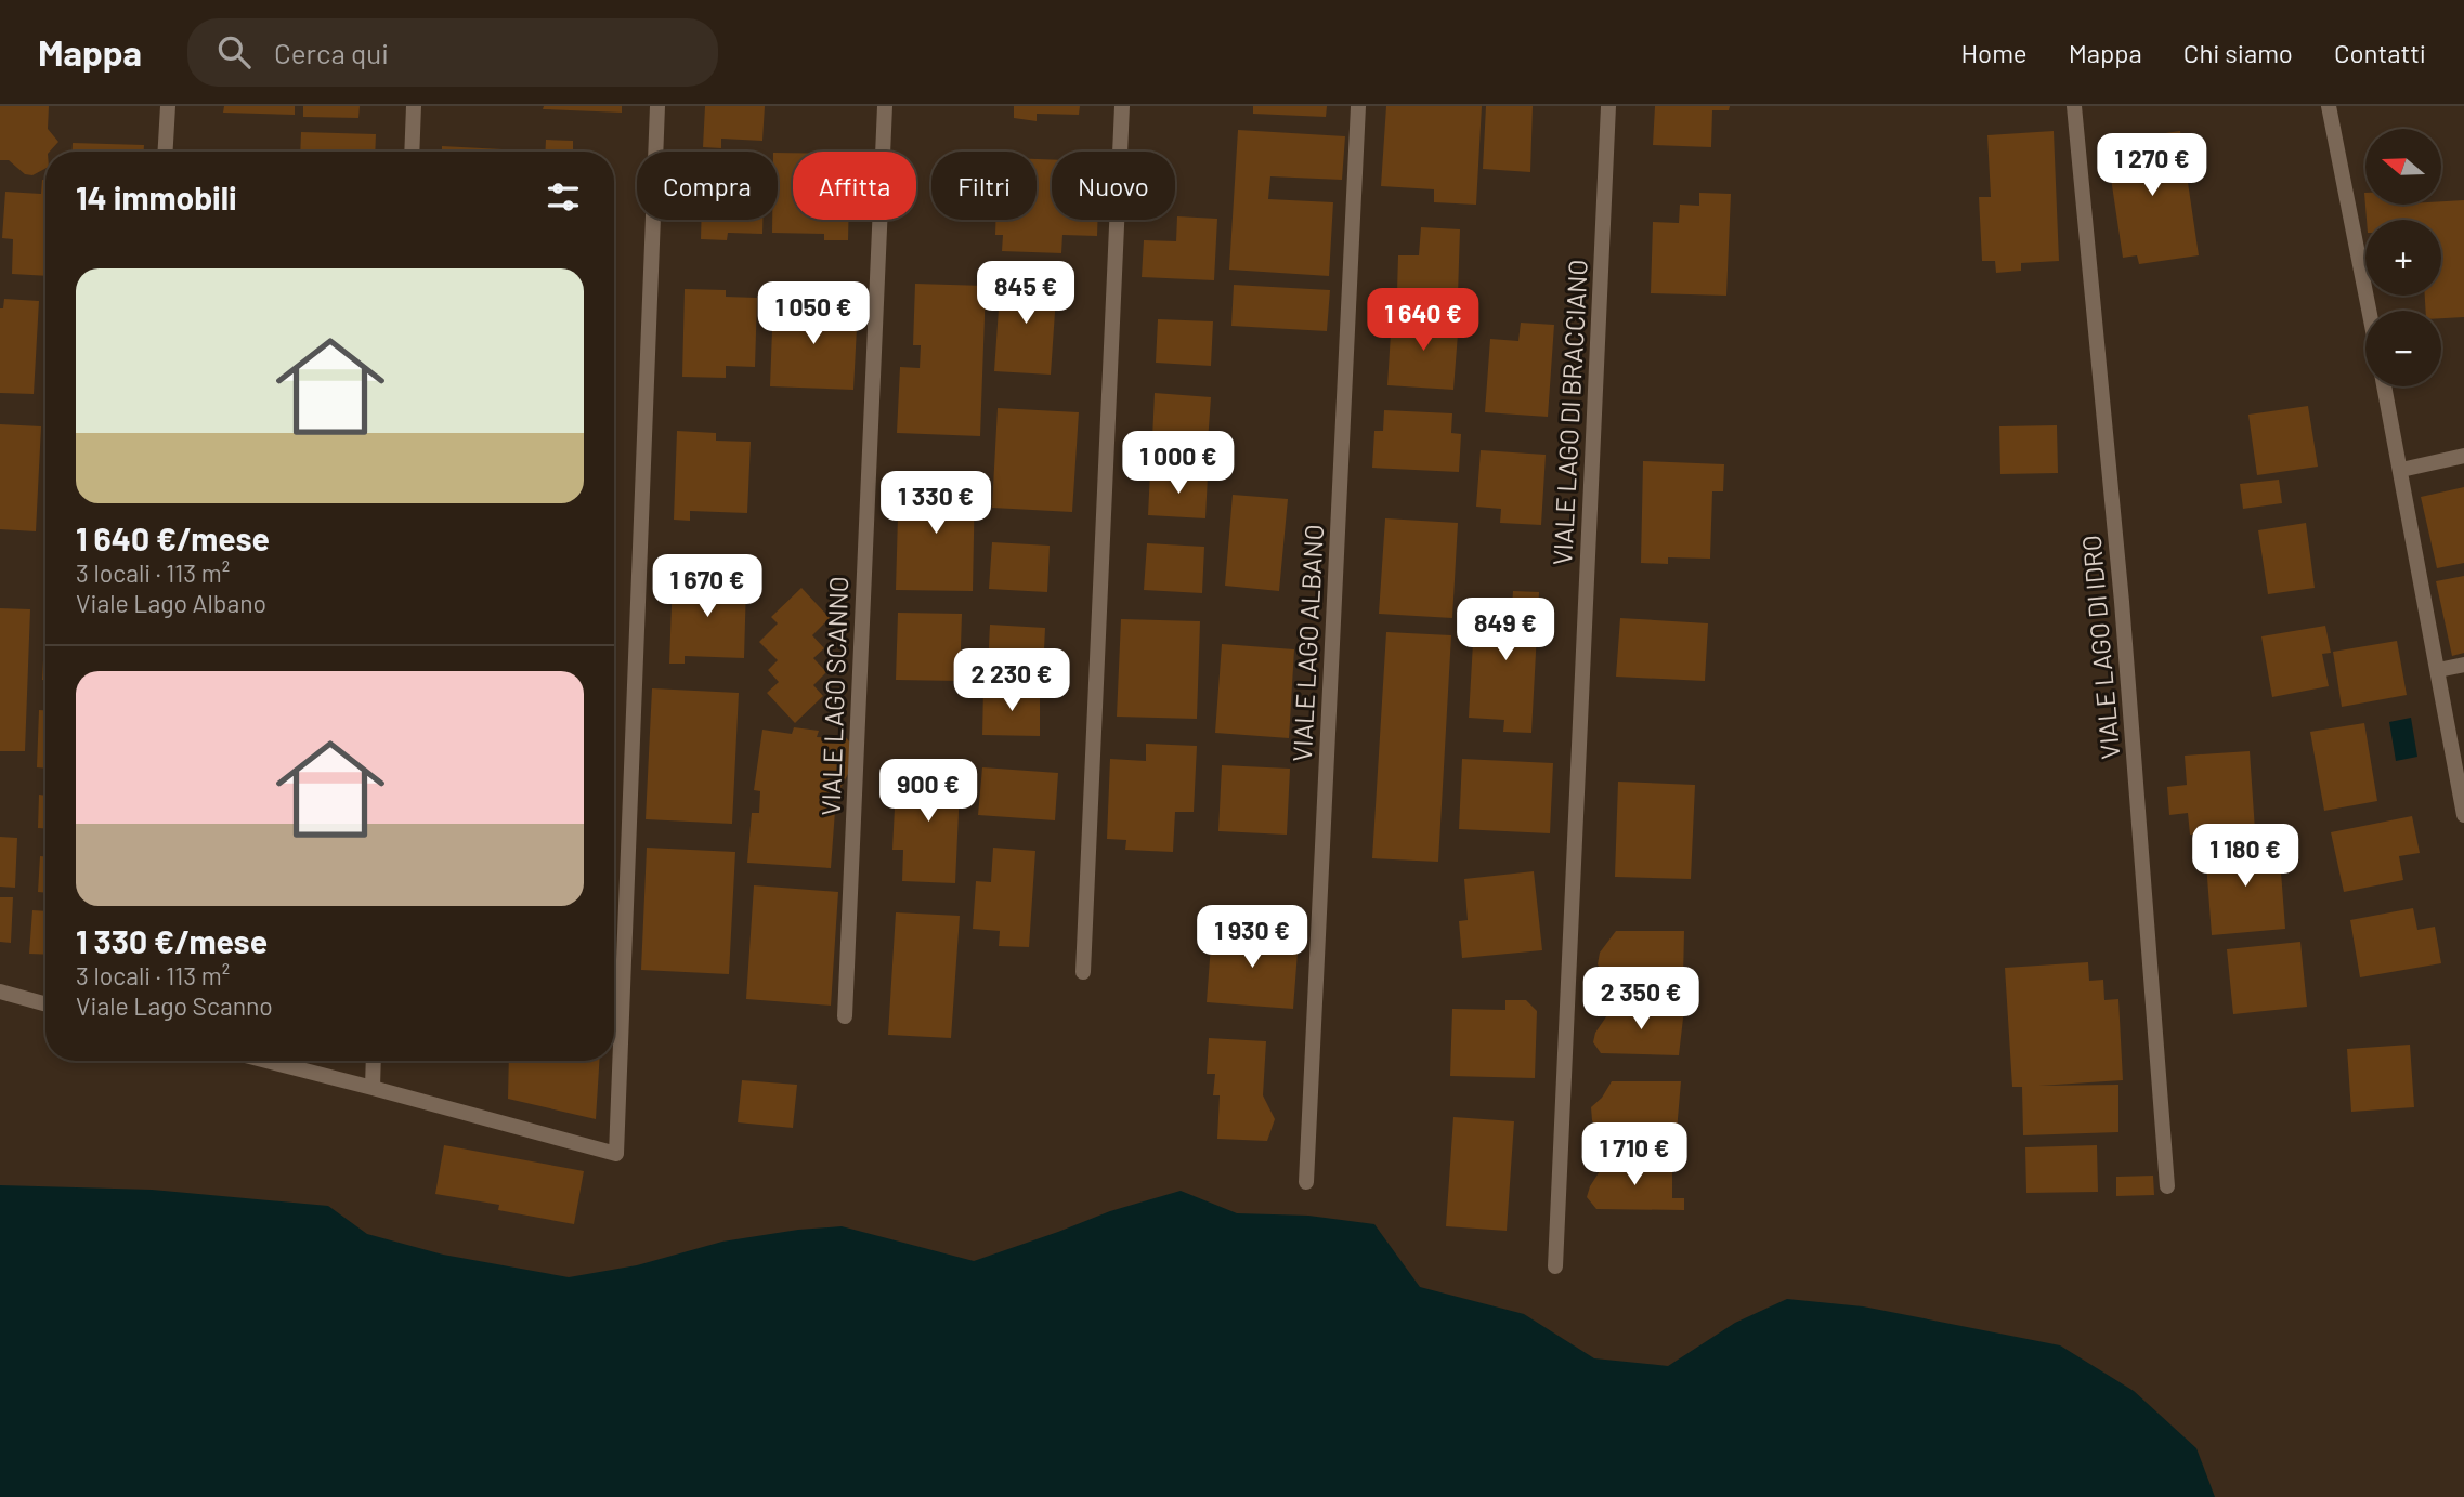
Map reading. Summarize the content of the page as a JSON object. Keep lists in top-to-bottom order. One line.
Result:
{"streets":{"street":["VIALE LAGO DI BRACCIANO","VIALE LAGO ALBANO","VIALE LAGO DI IDRO","VIALE LAGO SCANNO"]},"north":"left","page":{"header":"Mappa","search":"Cerca qui","nav":["Home","Mappa","Chi siamo","Contatti"],"map_buttons":["+","−"],"price":["1 270 €","845 €","1 050 €","1 640 €","1 000 €","1 330 €","1 670 €","849 €","2 230 €","900 €","1 180 €","1 930 €","2 350 €","1 710 €"],"chip":["Compra","Affitta","Filtri","Nuovo"],"heading":"14 immobili","list":[{"name":"1 640 €/mese","note":"3 locali · 113 m² · Viale Lago Albano"},{"name":"1 330 €/mese","note":"3 locali · 113 m² · Viale Lago Scanno"}]}}
